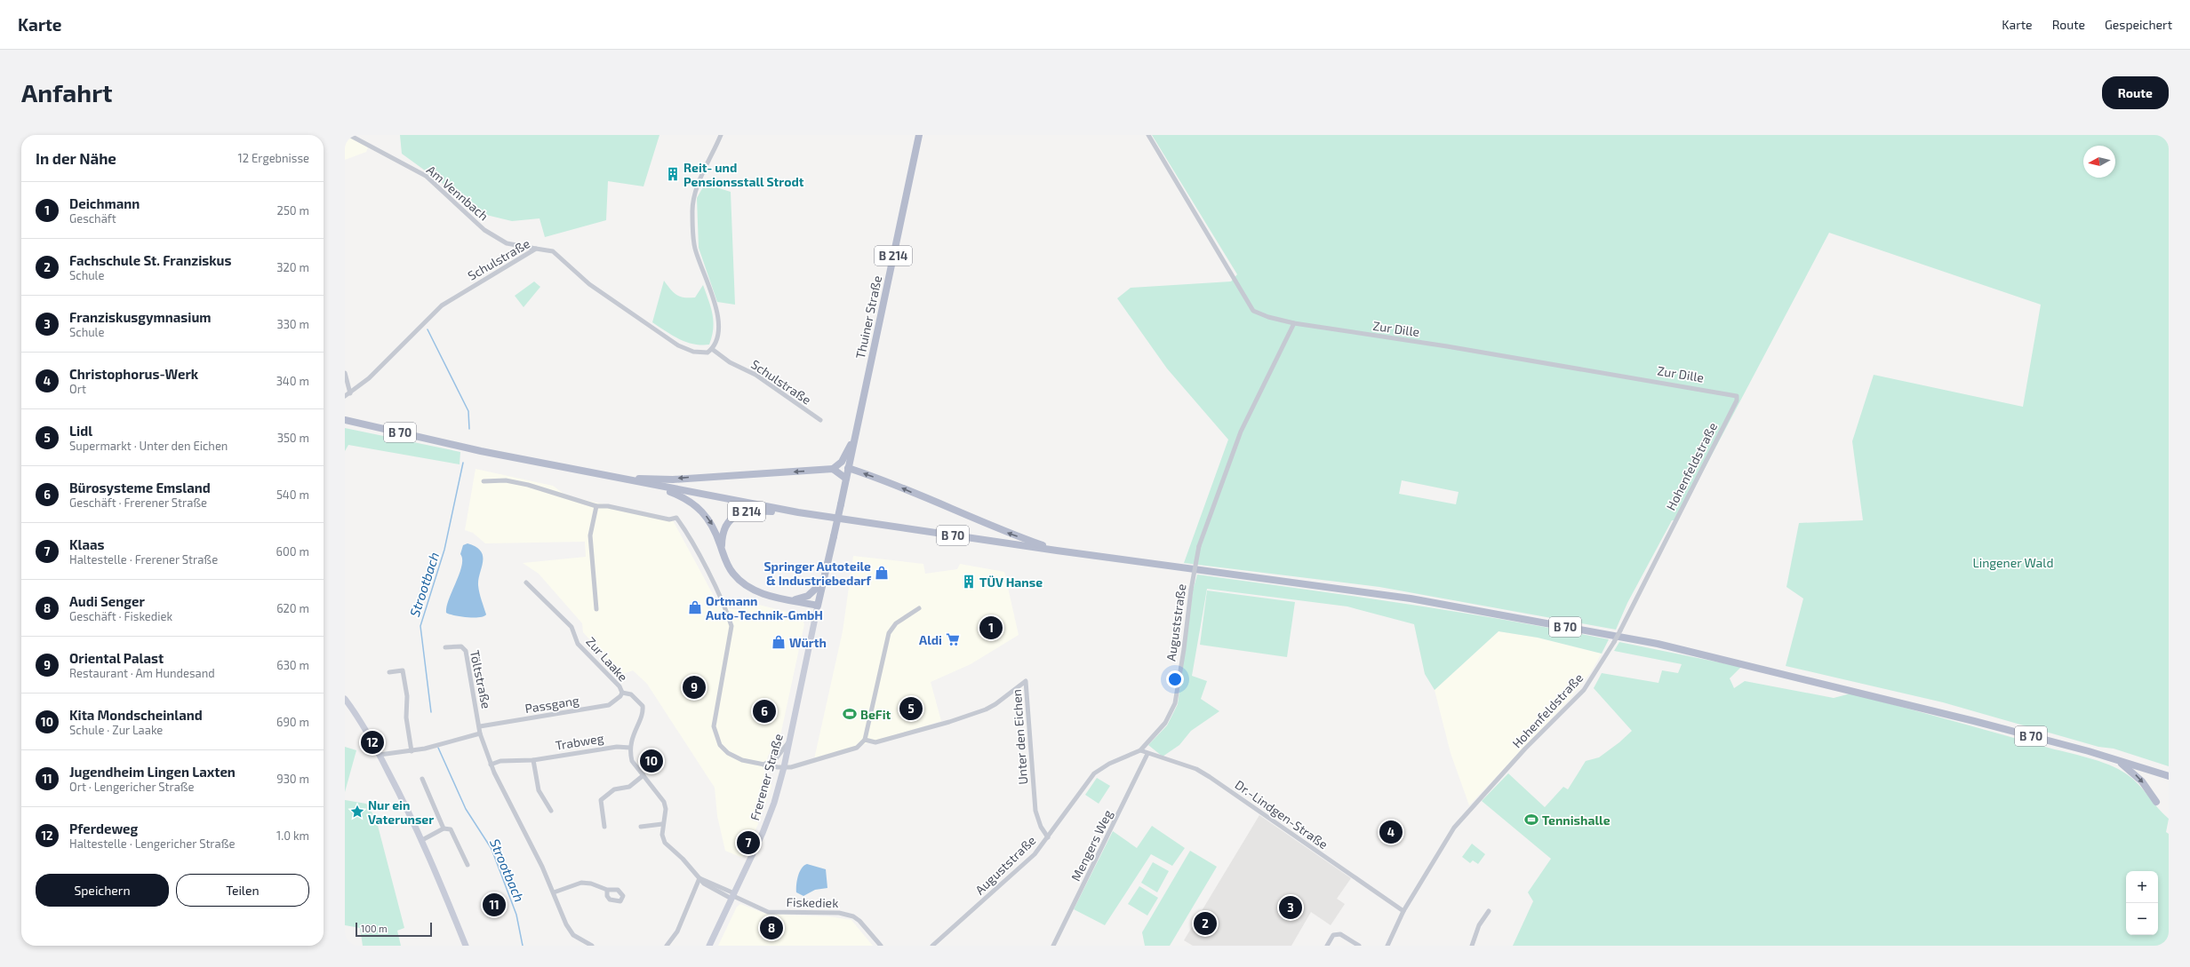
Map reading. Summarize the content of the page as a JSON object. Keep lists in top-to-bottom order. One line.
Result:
{"streets":{"main road":["B 214","Thuiner Straße","B 70","Frerener Straße"],"street":["Am Vennbach","Schulstraße","Zur Dille","Hohenfeldstraße","Auguststraße","Zur Laake","Töltstraße","Passgang","Unter den Eichen","Trabweg","Dr.-Lindgen-Straße","Mengers Weg","Fiskediek"]},"crossings":[["Am Vennbach","Schulstraße"],["B 214","Thuiner Straße"],["B 214","B 70"],["B 214","Frerener Straße"],["Zur Dille","Hohenfeldstraße"],["Zur Dille","Auguststraße"],["Hohenfeldstraße","Dr.-Lindgen-Straße"],["Auguststraße","Unter den Eichen"],["Auguststraße","Dr.-Lindgen-Straße"],["Zur Laake","Passgang"],["Zur Laake","Trabweg"],["Töltstraße","Passgang"],["Töltstraße","Trabweg"],["Frerener Straße","Fiskediek"],["Dr.-Lindgen-Straße","Mengers Weg"]],"water":["Strootbach"],"parks":["Lingener Wald"],"places":{"building":["Reit- und Pensionsstall Strodt","TÜV Hanse"],"shop":["Springer Autoteile & Industriebedarf","Ortmann Auto-Technik-GmbH","Würth"],"supermarket":["Aldi"],"sports":["BeFit","Tennishalle"],"place":["Nur ein Vaterunser"]},"scale_bar":"100 m","north":"left","page":{"header":"Karte","nav":["Karte","Route","Gespeichert"],"buttons":["Route",["Speichern","Teilen"]],"title":"Anfahrt","heading":["In der Nähe","12 Ergebnisse"],"list":[{"mark":"1","name":"Deichmann","note":"Geschäft","value":"250 m"},{"mark":"2","name":"Fachschule St. Franziskus","note":"Schule","value":"320 m"},{"mark":"3","name":"Franziskusgymnasium","note":"Schule","value":"330 m"},{"mark":"4","name":"Christophorus-Werk","note":"Ort","value":"340 m"},{"mark":"5","name":"Lidl","note":"Supermarkt · Unter den Eichen","value":"350 m"},{"mark":"6","name":"Bürosysteme Emsland","note":"Geschäft · Frerener Straße","value":"540 m"},{"mark":"7","name":"Klaas","note":"Haltestelle · Frerener Straße","value":"600 m"},{"mark":"8","name":"Audi Senger","note":"Geschäft · Fiskediek","value":"620 m"},{"mark":"9","name":"Oriental Palast","note":"Restaurant · Am Hundesand","value":"630 m"},{"mark":"10","name":"Kita Mondscheinland","note":"Schule · Zur Laake","value":"690 m"},{"mark":"11","name":"Jugendheim Lingen Laxten","note":"Ort · Lengericher Straße","value":"930 m"},{"mark":"12","name":"Pferdeweg","note":"Haltestelle · Lengericher Straße","value":"1.0 km"}],"pins":["1","9","5","6","12","10","4","7","11","3","2","8"],"map_buttons":["+","−"],"scale":"100 m"}}
